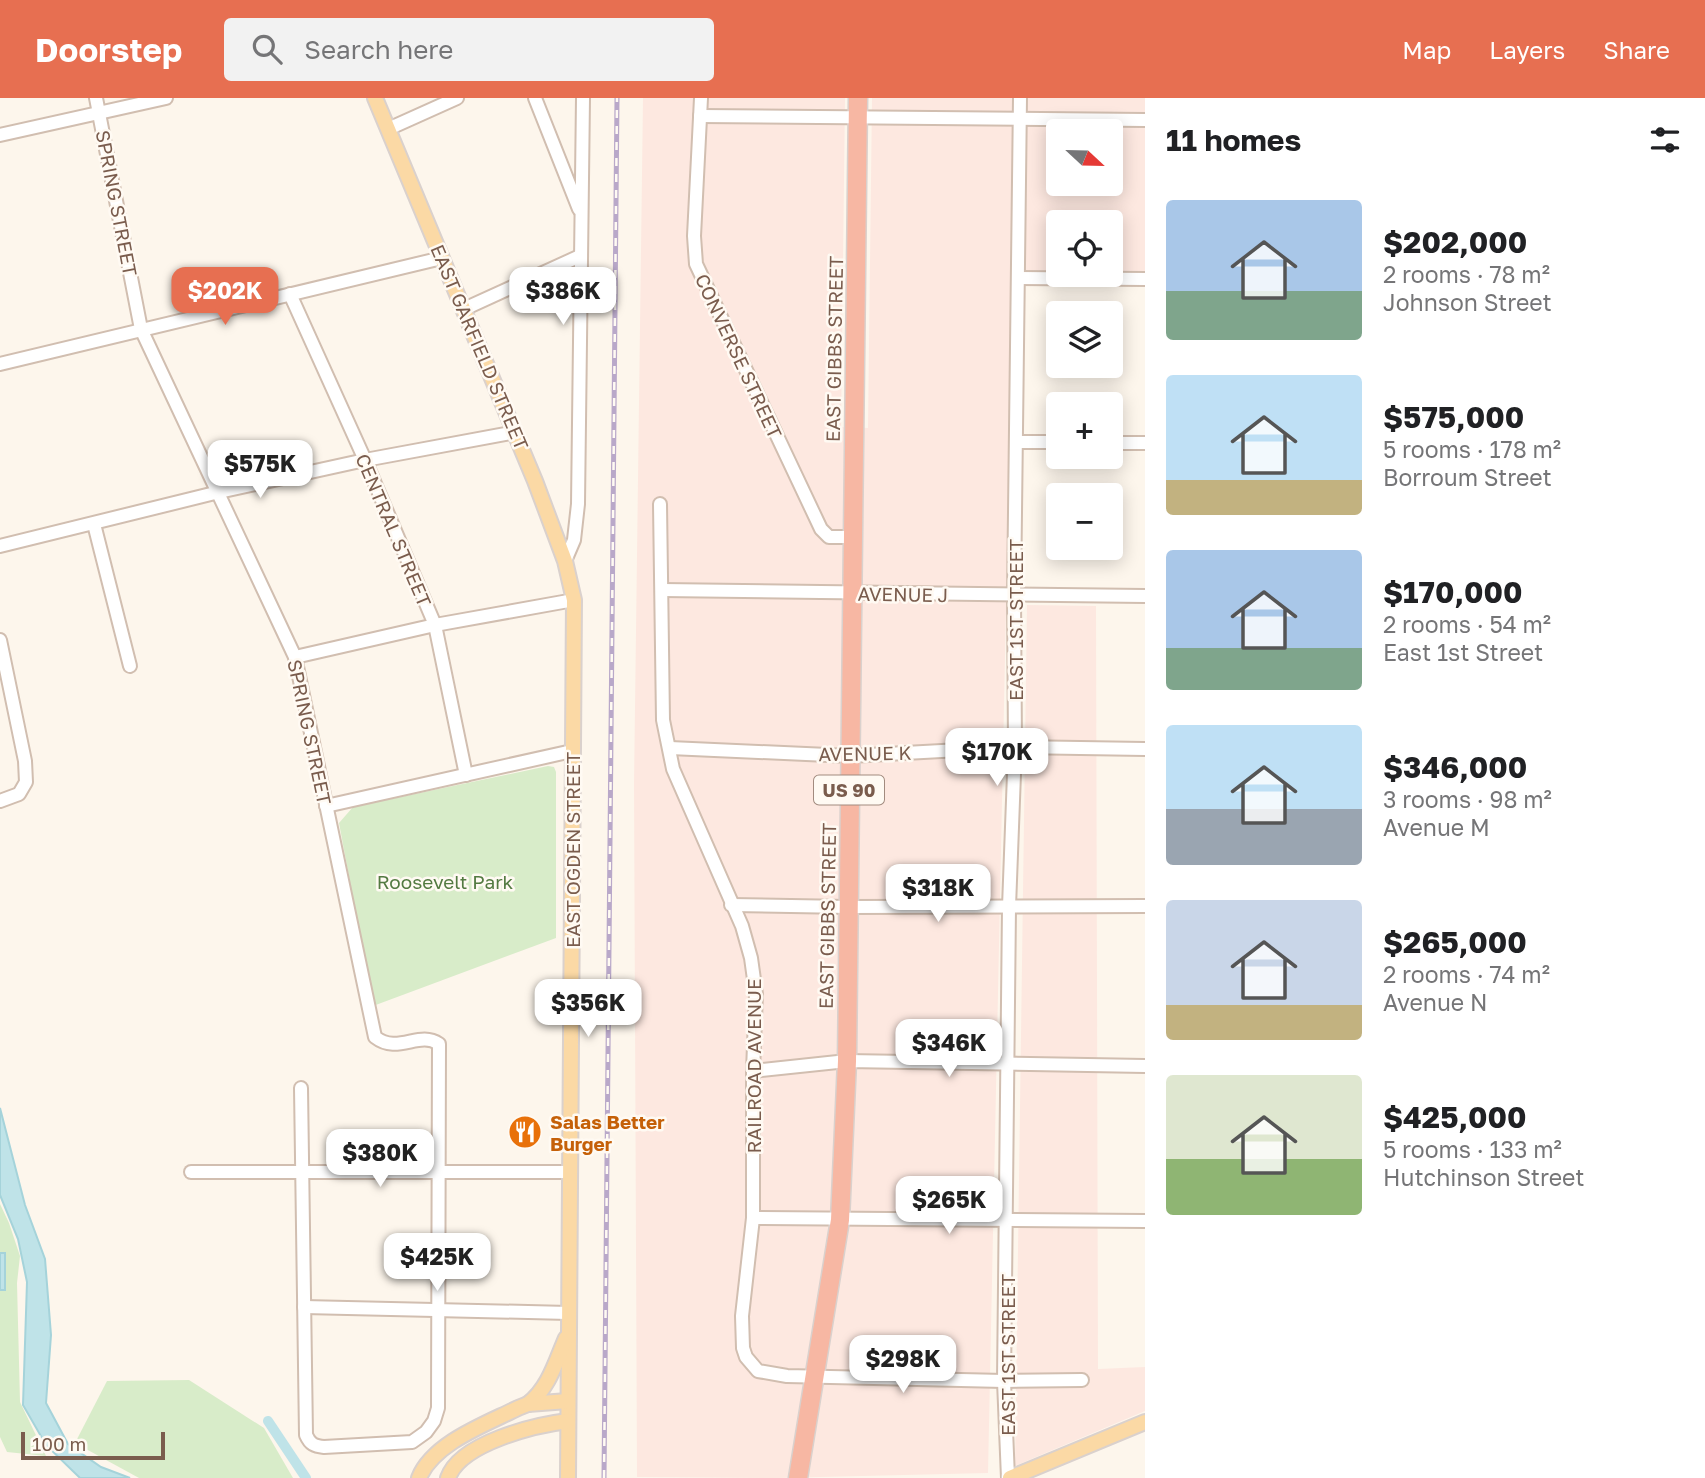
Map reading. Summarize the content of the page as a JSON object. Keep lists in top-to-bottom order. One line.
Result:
{"streets":{"highway":["EAST GIBBS STREET","US 90"],"main road":["EAST GARFIELD STREET","EAST OGDEN STREET"],"street":["SPRING STREET","CONVERSE STREET","CENTRAL STREET","AVENUE J","EAST 1ST STREET","AVENUE K","RAILROAD AVENUE"]},"crossings":[["EAST GARFIELD STREET","EAST OGDEN STREET"],["EAST GIBBS STREET","CONVERSE STREET"],["EAST GIBBS STREET","AVENUE J"],["EAST GIBBS STREET","AVENUE K"],["EAST GIBBS STREET","RAILROAD AVENUE"],["AVENUE J","EAST 1ST STREET"],["AVENUE J","RAILROAD AVENUE"],["EAST 1ST STREET","AVENUE K"],["AVENUE K","RAILROAD AVENUE"]],"parks":["Roosevelt Park"],"places":{"restaurant":["Salas Better Burger"]},"scale_bar":"100 m","north":"right","page":{"header":"Doorstep","search":"Search here","nav":["Map","Layers","Share"],"heading":"11 homes","map_buttons":["+","−"],"list":[{"name":"$202,000","note":"2 rooms · 78 m² · Johnson Street"},{"name":"$575,000","note":"5 rooms · 178 m² · Borroum Street"},{"name":"$170,000","note":"2 rooms · 54 m² · East 1st Street"},{"name":"$346,000","note":"3 rooms · 98 m² · Avenue M"},{"name":"$265,000","note":"2 rooms · 74 m² · Avenue N"},{"name":"$425,000","note":"5 rooms · 133 m² · Hutchinson Street"}],"price":["$202K","$386K","$575K","$170K","$318K","$356K","$346K","$380K","$265K","$425K","$298K"],"scale":"100 m"}}
